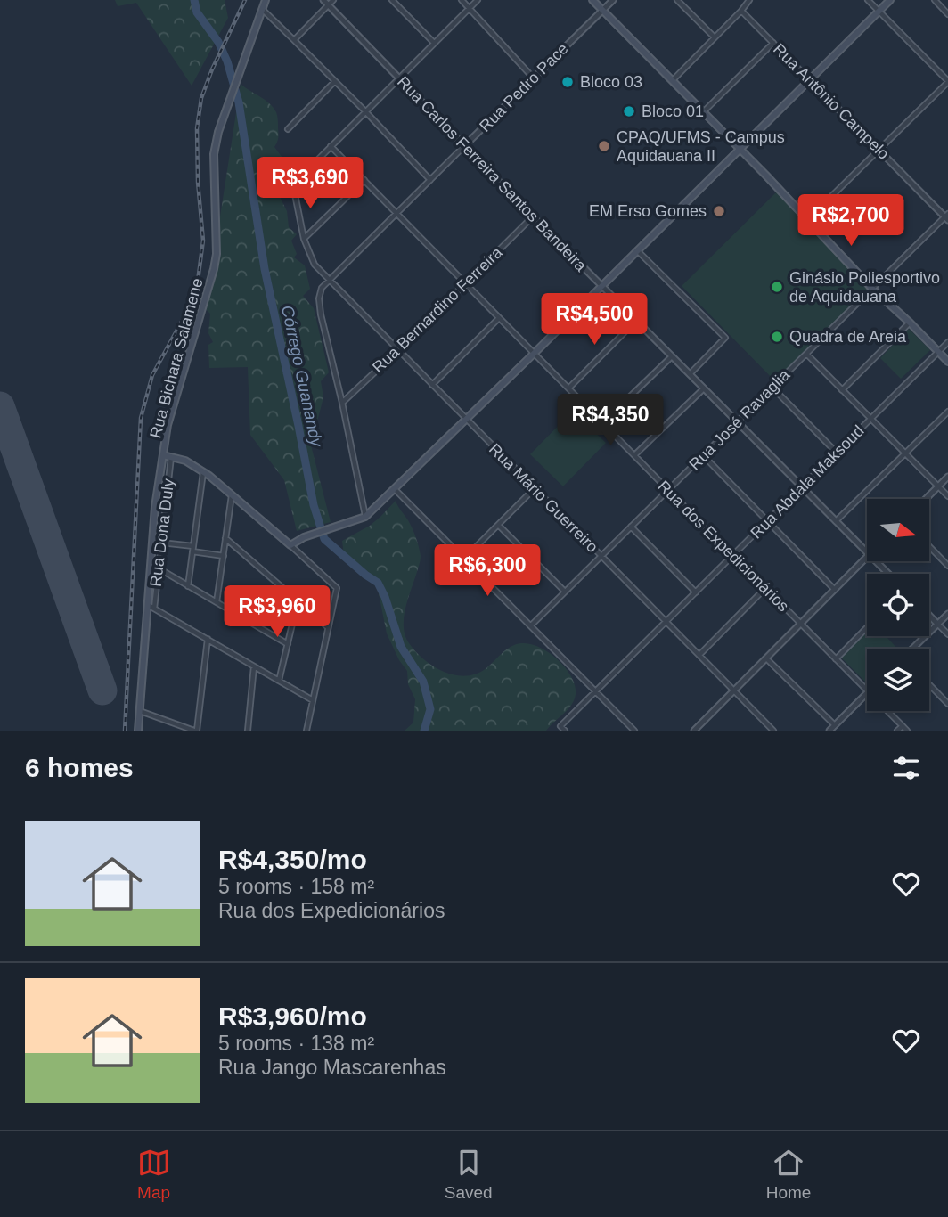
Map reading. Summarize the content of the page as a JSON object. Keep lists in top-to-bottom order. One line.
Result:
{"streets":{"main road":["Rua Bichara Salamene"],"street":["Rua Pedro Pace","Rua Antônio Campelo","Rua Carlos Ferreira Santos Bandeira","Rua Bernardino Ferreira","Rua José Ravaglia","Rua Abdala Maksoud","Rua Mário Guerreiro","Rua Dona Duly","Rua dos Expedicionários"]},"crossings":[["Rua Pedro Pace","Rua Carlos Ferreira Santos Bandeira"],["Rua Pedro Pace","Rua Mário Guerreiro"],["Rua Pedro Pace","Rua dos Expedicionários"],["Rua Antônio Campelo","Rua José Ravaglia"],["Rua Carlos Ferreira Santos Bandeira","Rua Bernardino Ferreira"],["Rua Carlos Ferreira Santos Bandeira","Rua José Ravaglia"],["Rua Carlos Ferreira Santos Bandeira","Rua Abdala Maksoud"],["Rua Bernardino Ferreira","Rua Mário Guerreiro"],["Rua Bernardino Ferreira","Rua dos Expedicionários"],["Rua Bichara Salamene","Rua Dona Duly"],["Rua José Ravaglia","Rua Mário Guerreiro"],["Rua José Ravaglia","Rua dos Expedicionários"],["Rua Abdala Maksoud","Rua Mário Guerreiro"],["Rua Abdala Maksoud","Rua dos Expedicionários"]],"water":["Córrego Guanandy"],"places":["Bloco 03","Bloco 01","CPAQ/UFMS - Campus Aquidauana II","EM Erso Gomes","Ginásio Poliesportivo de Aquidauana","Quadra de Areia"],"north":"right","page":{"price":["R$3,690","R$2,700","R$4,500","R$4,350","R$6,300","R$3,960"],"heading":"6 homes","list":[{"name":"R$4,350/mo","note":"5 rooms · 158 m² · Rua dos Expedicionários"},{"name":"R$3,960/mo","note":"5 rooms · 138 m² · Rua Jango Mascarenhas"}],"tabs":["Map","Saved","Home"]}}
